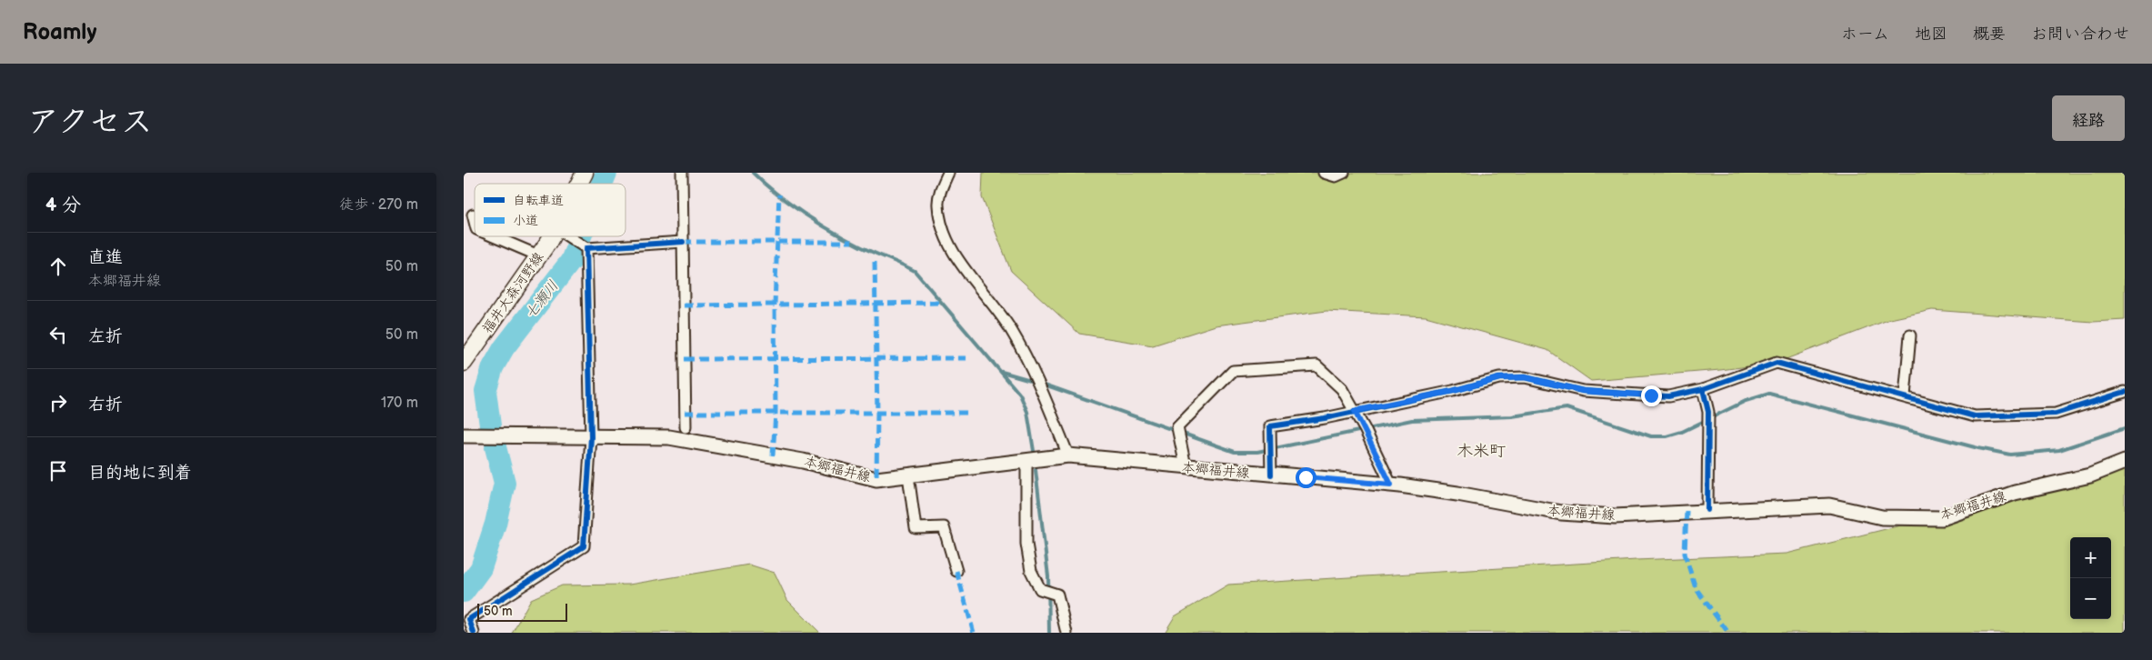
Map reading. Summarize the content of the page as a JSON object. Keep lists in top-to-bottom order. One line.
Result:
{"streets":{"main road":["福井大森河野線","本郷福井線"]},"districts":["木米町"],"water":["七瀬川"],"legend":["自転車道","小道"],"scale_bar":"50 m","page":{"header":"Roamly","nav":["ホーム","地図","概要","お問い合わせ"],"title":"アクセス","buttons":"経路","heading":["4 分","徒歩 · 270 m"],"list":[["直進","本郷福井線","50 m"],["左折","50 m"],["右折","170 m"],"目的地に到着"],"map_buttons":["+","−"],"scale":"50 m"}}
